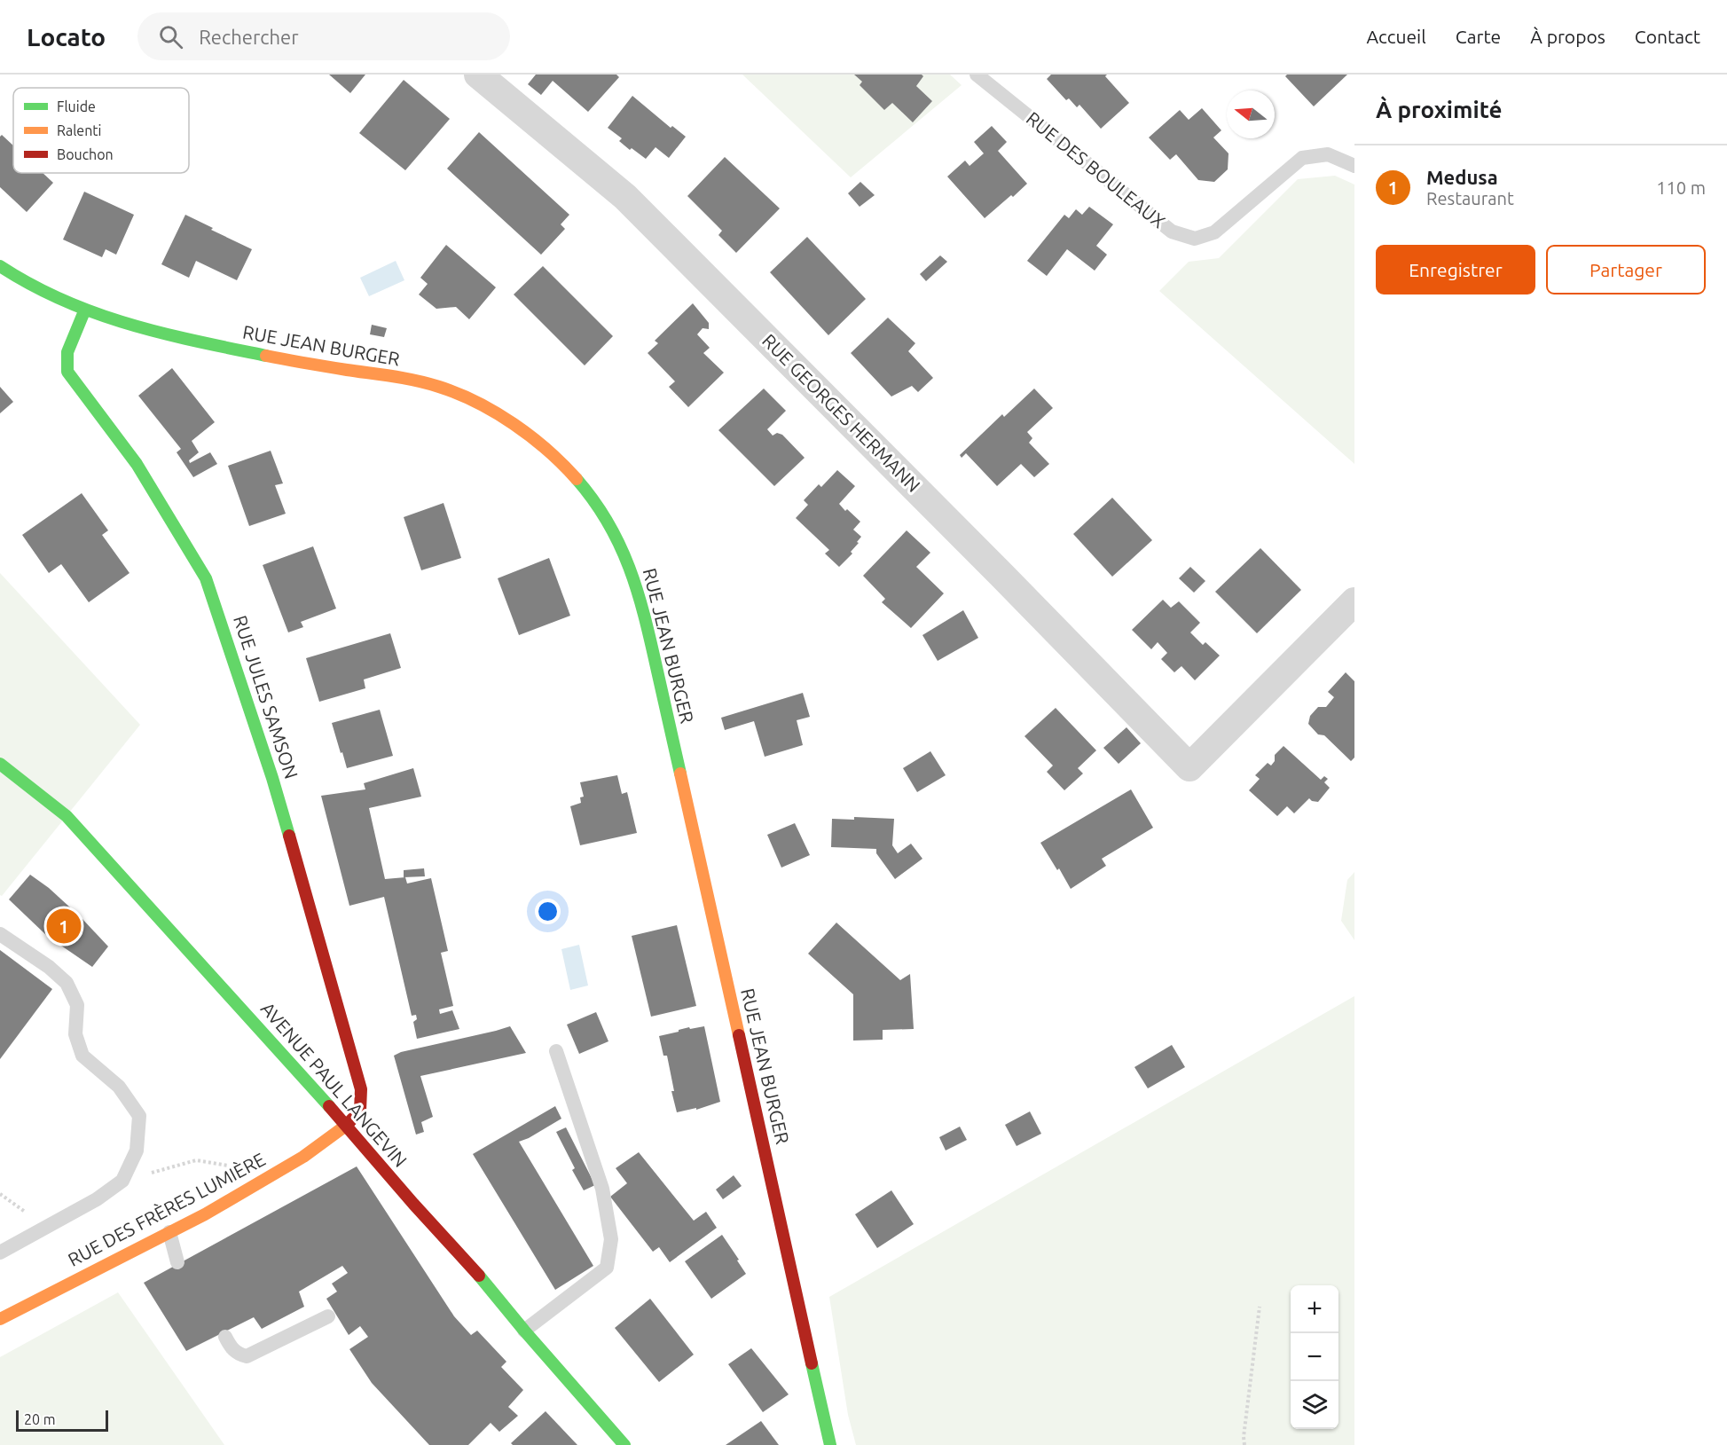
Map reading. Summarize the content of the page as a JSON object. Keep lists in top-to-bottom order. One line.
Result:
{"streets":{"main road":["RUE JEAN BURGER","RUE JULES SAMSON","AVENUE PAUL LANGEVIN","RUE DES FRÈRES LUMIÈRE"],"street":["RUE GEORGES HERMANN"],"lane":["RUE DES BOULEAUX"]},"crossings":[["RUE JEAN BURGER","RUE JULES SAMSON"],["RUE JULES SAMSON","AVENUE PAUL LANGEVIN"],["RUE JULES SAMSON","RUE DES FRÈRES LUMIÈRE"],["AVENUE PAUL LANGEVIN","RUE DES FRÈRES LUMIÈRE"]],"legend":["Fluide","Ralenti","Bouchon"],"scale_bar":"20 m","north":"left","page":{"header":"Locato","search":"Rechercher","nav":["Accueil","Carte","À propos","Contact"],"heading":"À proximité","list":[{"mark":"1","name":"Medusa","note":"Restaurant","value":"110 m"}],"buttons":["Enregistrer","Partager"],"pins":"1","map_buttons":["+","−"],"scale":"20 m"}}
